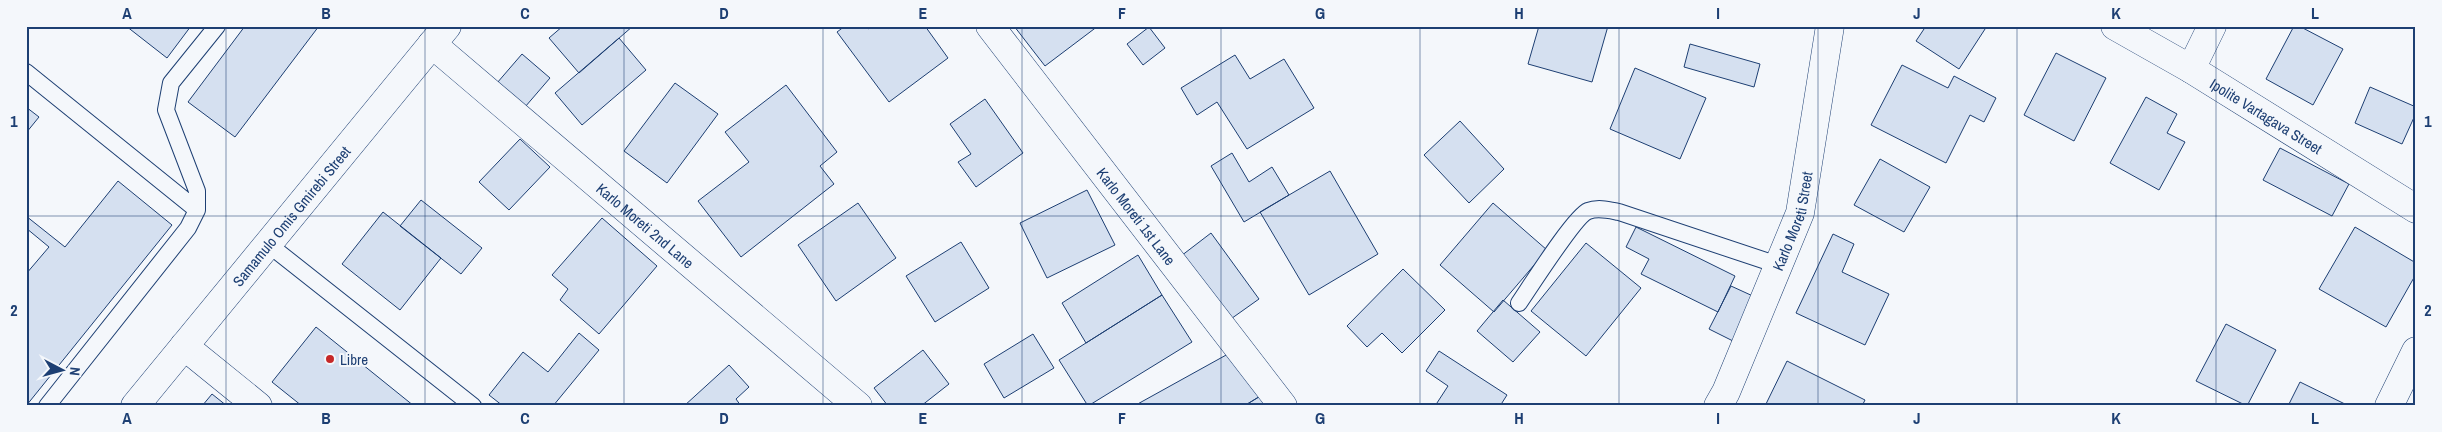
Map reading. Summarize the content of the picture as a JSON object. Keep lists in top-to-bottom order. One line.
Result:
{"streets":{"street":["Ipolite Vartagava Street","Samamulo Omis Gmirebi Street","Karlo Moreti 1st Lane","Karlo Moreti Street","Karlo Moreti 2nd Lane"]},"crossings":[["Samamulo Omis Gmirebi Street","Karlo Moreti 2nd Lane"]],"places":["Libre"],"north":"right","grid":{"columns":["A","B","C","D","E","F","G","H","I","J","K","L"],"rows":["1","2"]}}
